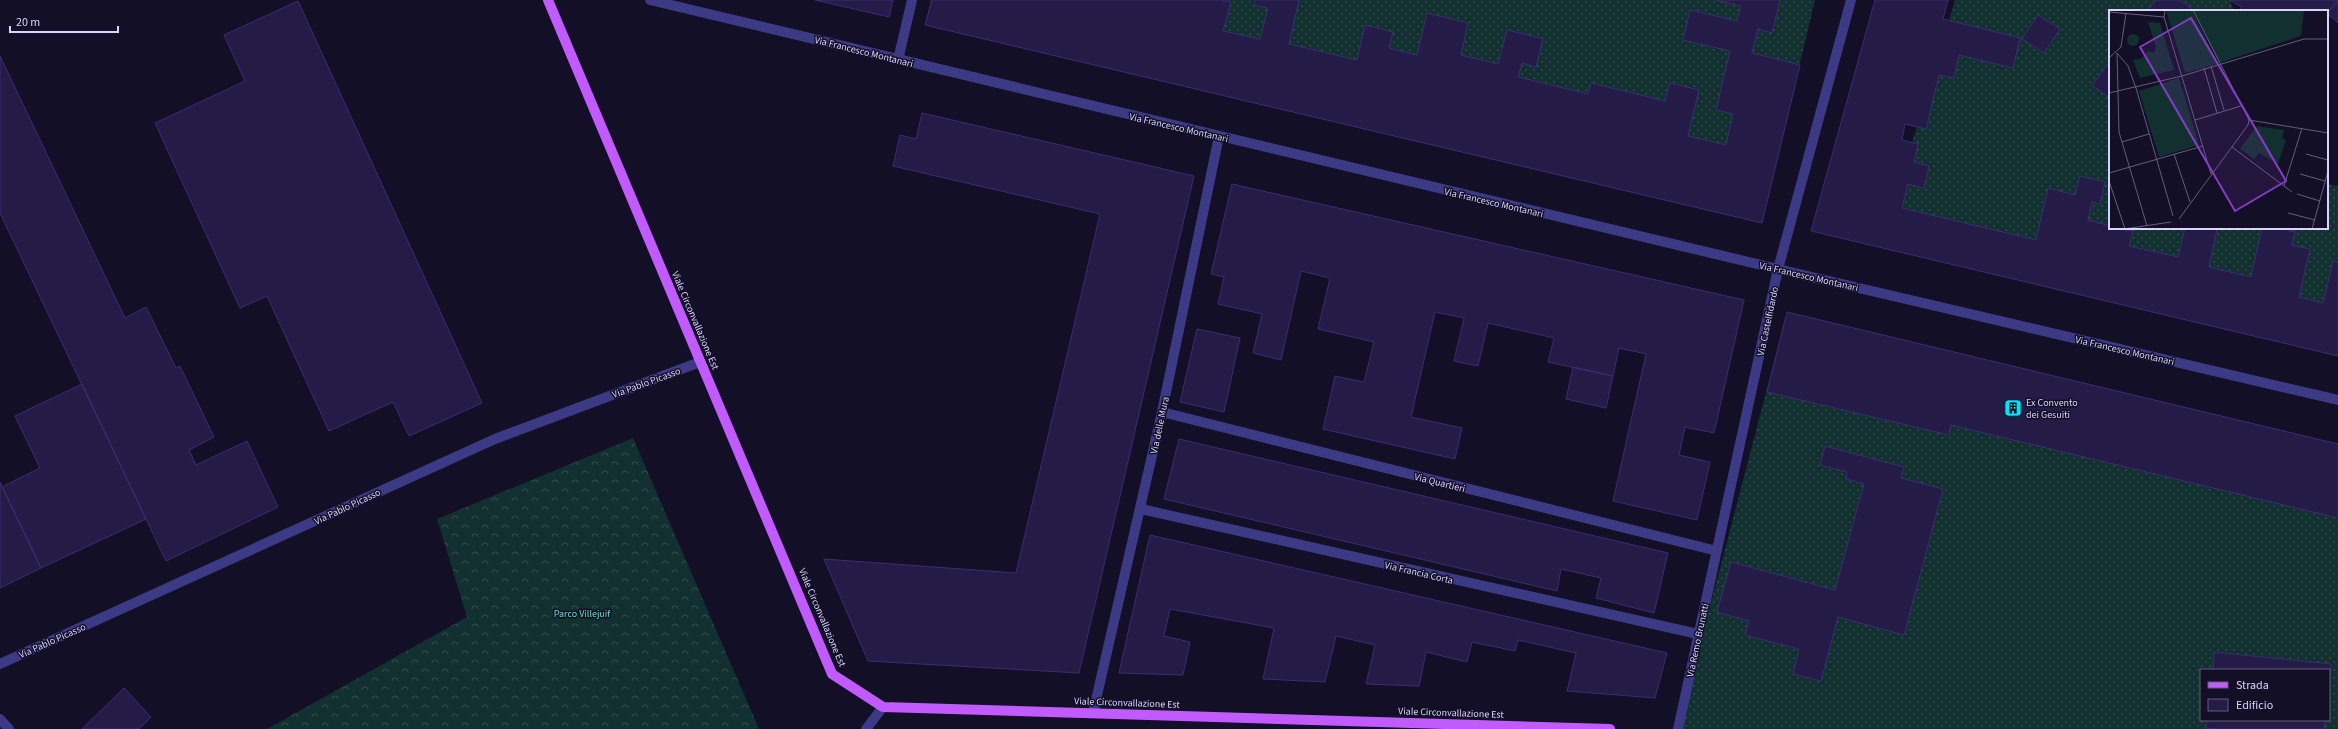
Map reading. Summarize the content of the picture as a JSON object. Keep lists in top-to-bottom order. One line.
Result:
{"streets":{"main road":["Viale Circonvallazione Est"],"street":["Via Francesco Montanari","Via Castelfidardo","Via Pablo Picasso","Via delle Mura","Via Quartieri","Via Francia Corta","Via Remo Brunatti"]},"crossings":[["Via Francesco Montanari","Via Castelfidardo"],["Via Francesco Montanari","Via delle Mura"],["Viale Circonvallazione Est","Via Pablo Picasso"],["Viale Circonvallazione Est","Via delle Mura"],["Via Castelfidardo","Via Quartieri"],["Via Castelfidardo","Via Remo Brunatti"],["Via delle Mura","Via Quartieri"],["Via delle Mura","Via Francia Corta"],["Via Quartieri","Via Remo Brunatti"],["Via Francia Corta","Via Remo Brunatti"]],"parks":["Parco Villejuif"],"places":{"building":["Ex Convento dei Gesuiti"]},"legend":["Strada","Edificio"],"scale_bar":"20 m"}
